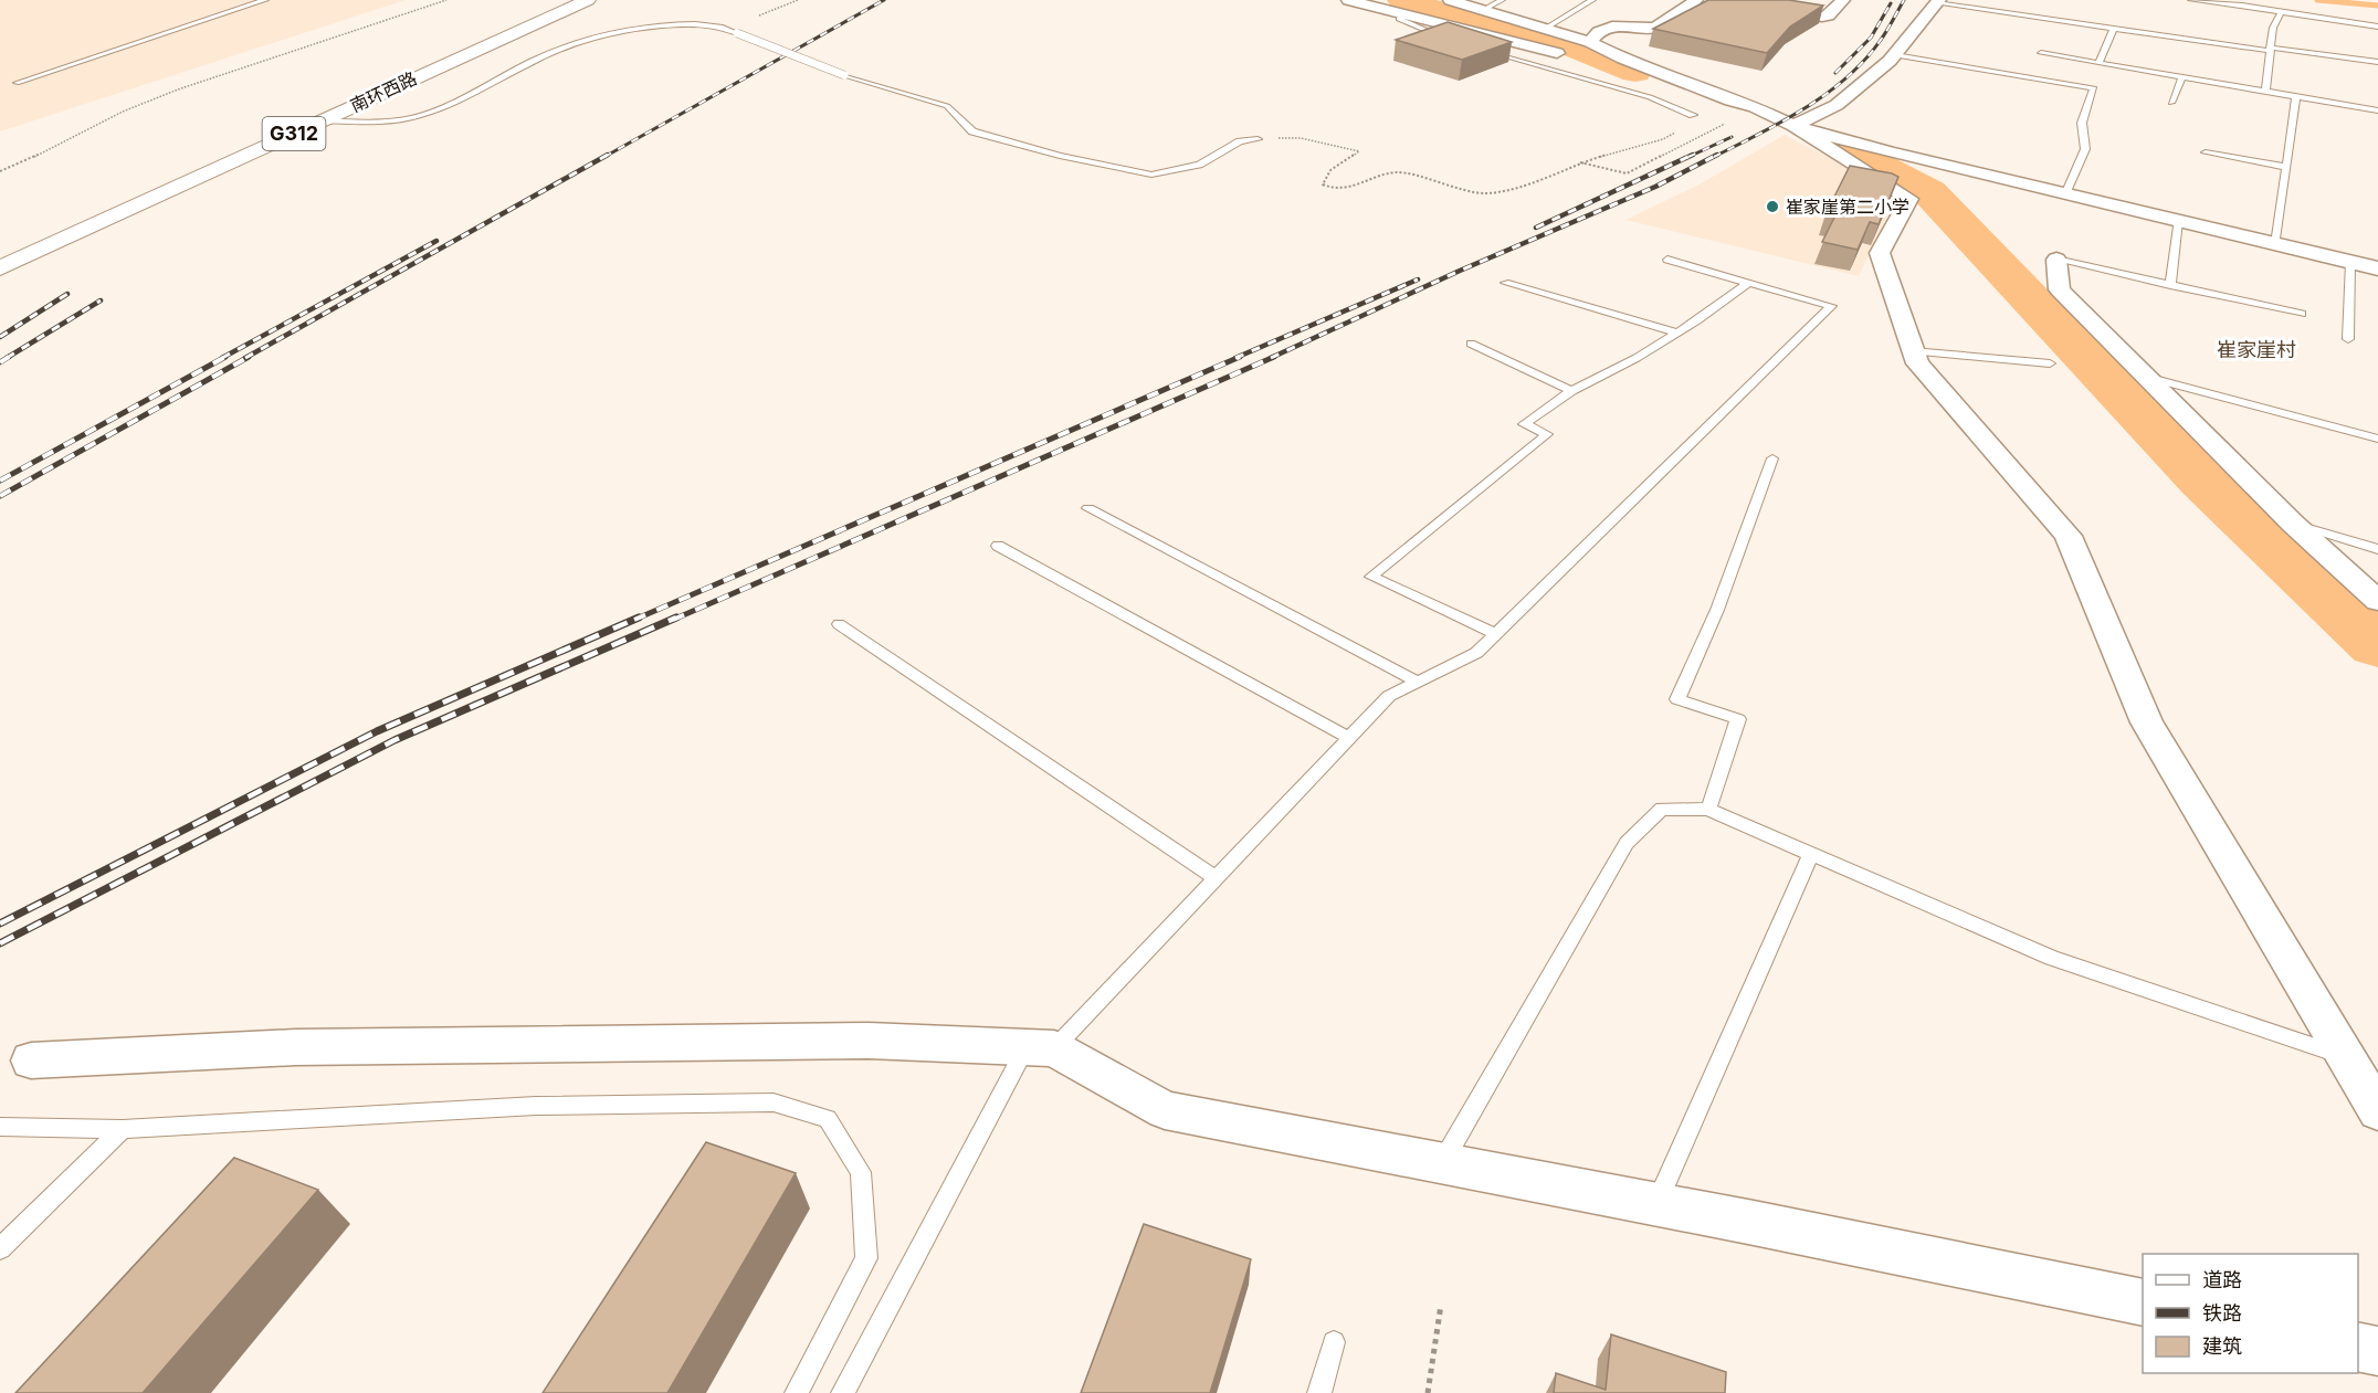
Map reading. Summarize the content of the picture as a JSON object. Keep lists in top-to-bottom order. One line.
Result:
{"streets":{"highway":["南环西路","G312"]},"districts":["崔家崖村"],"places":["崔家崖第二小学"],"legend":["道路","铁路","建筑"]}
